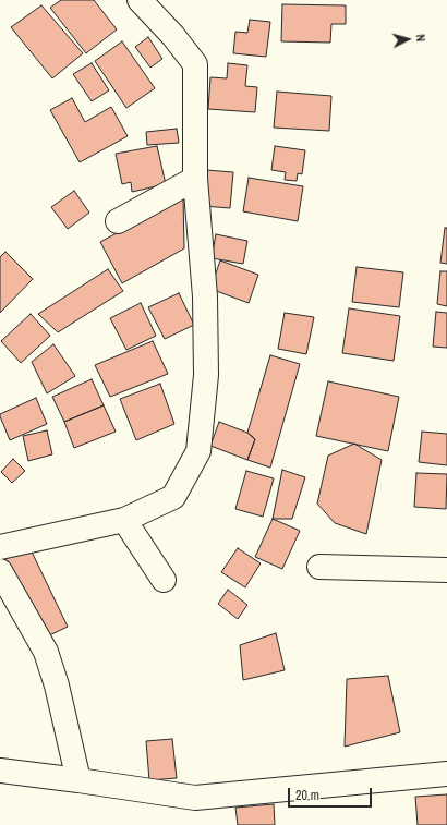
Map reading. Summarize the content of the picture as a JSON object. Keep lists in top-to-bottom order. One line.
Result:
{"scale_bar":"20 m","north":"right"}
